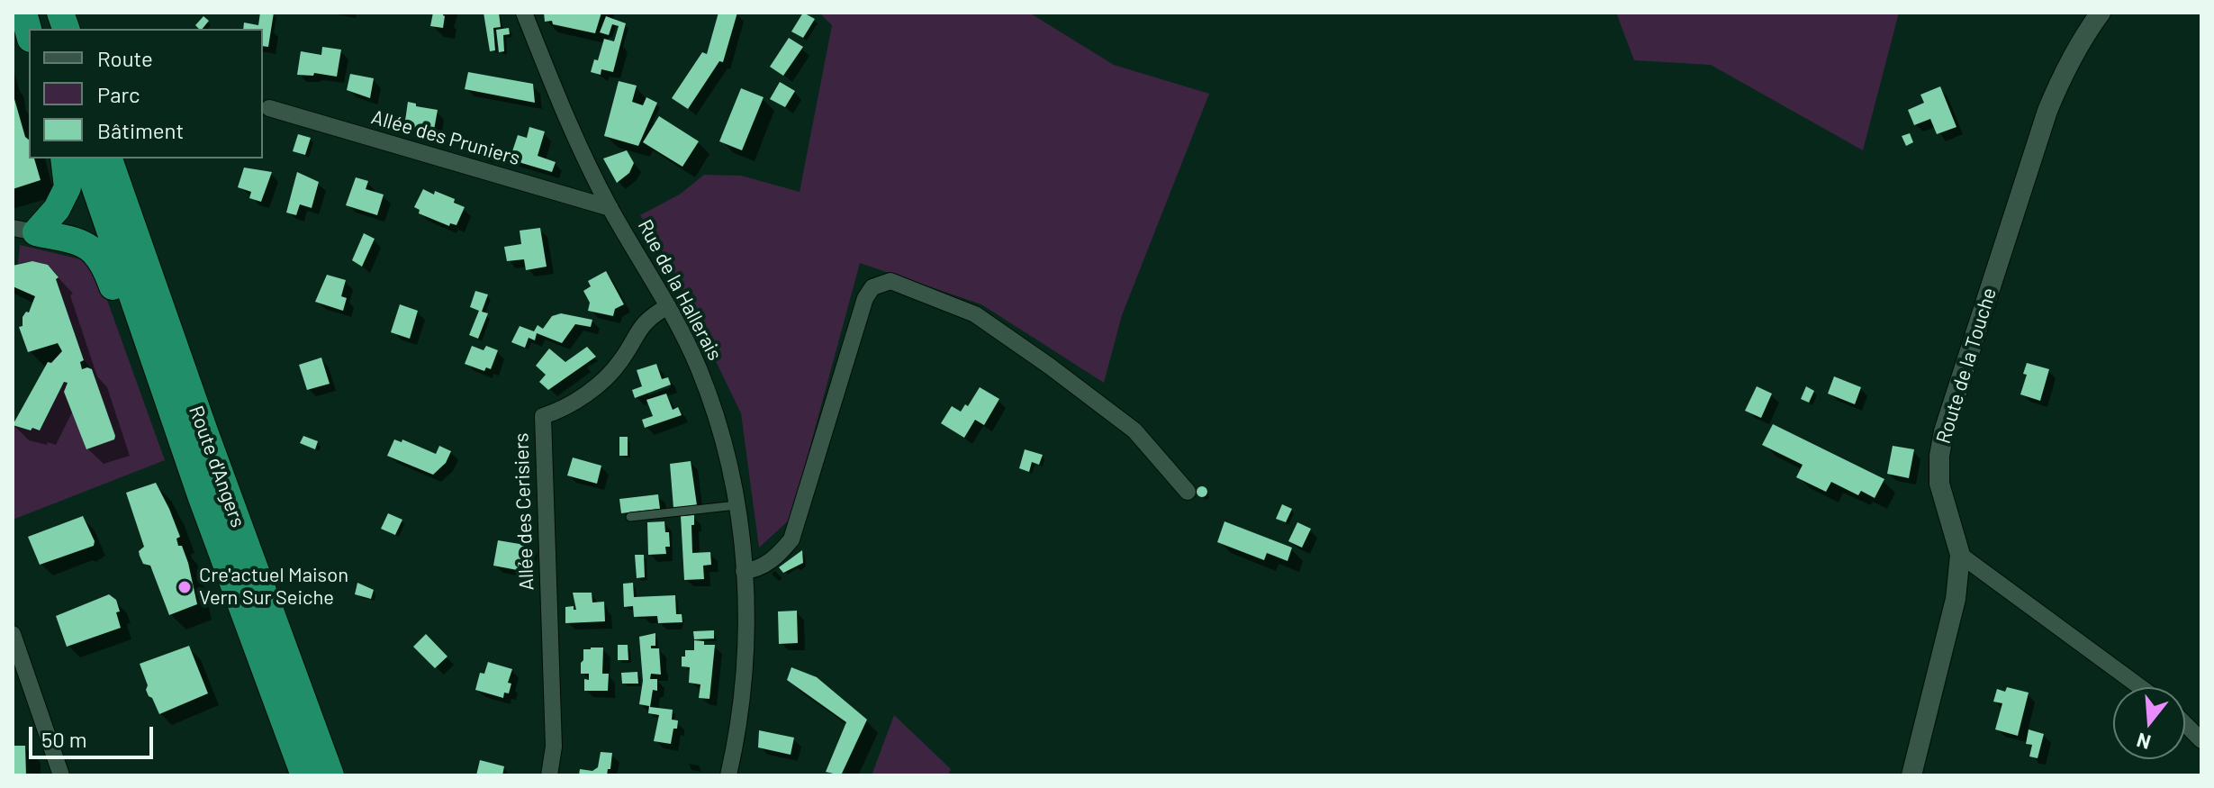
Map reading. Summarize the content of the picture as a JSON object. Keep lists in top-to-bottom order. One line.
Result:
{"streets":{"highway":["Route d'Angers"],"street":["Allée des Pruniers","Rue de la Hallerais","Route de la Touche","Allée des Cerisiers"]},"crossings":[["Allée des Pruniers","Rue de la Hallerais"],["Rue de la Hallerais","Allée des Cerisiers"]],"places":["Cre'actuel Maison Vern Sur Seiche"],"legend":["Route","Parc","Bâtiment"],"scale_bar":"50 m","north":"bottom"}
